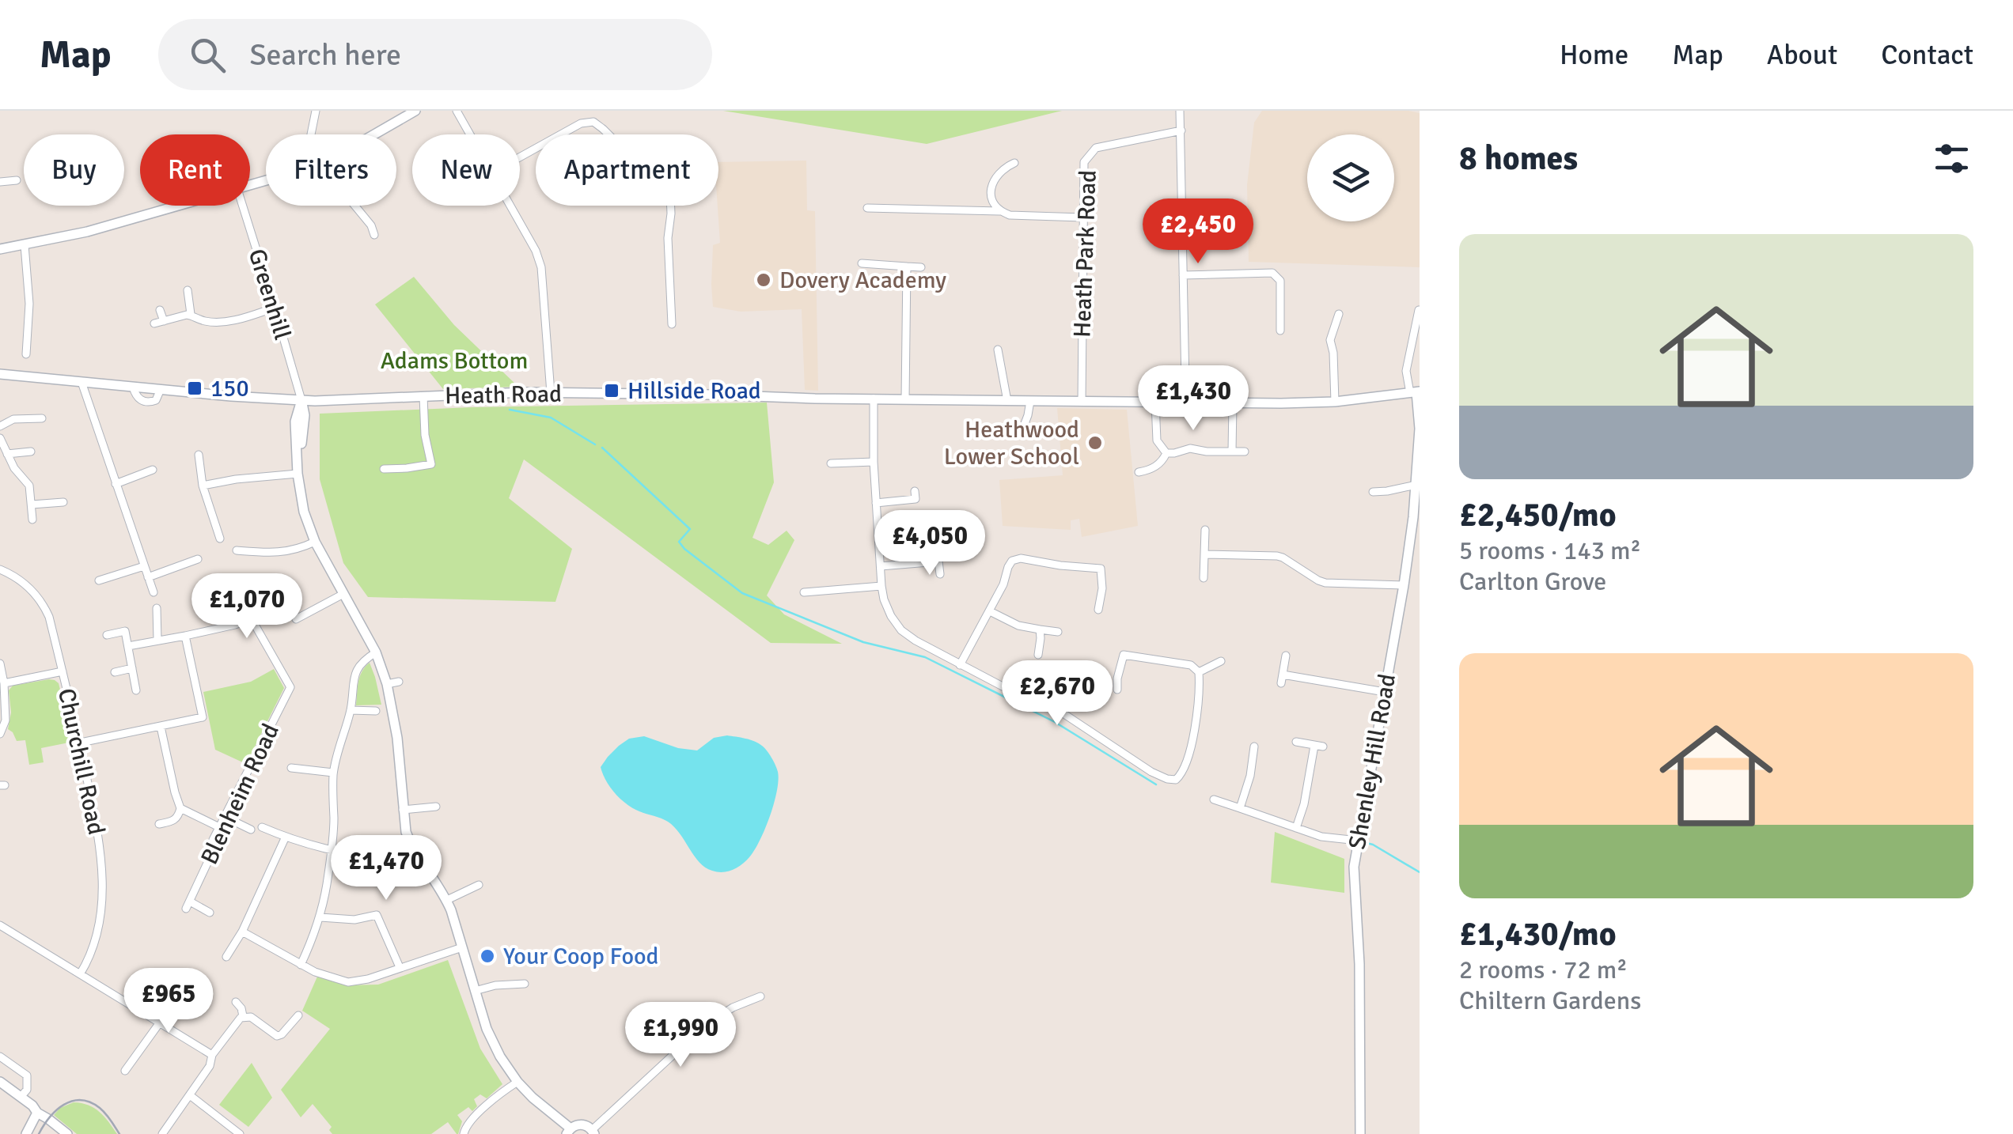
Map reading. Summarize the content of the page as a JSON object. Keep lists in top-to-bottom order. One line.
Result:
{"streets":{"street":["Heath Park Road","Greenhill","Heath Road","Churchill Road","Shenley Hill Road","Blenheim Road"]},"crossings":[["Heath Park Road","Heath Road"],["Greenhill","Heath Road"],["Heath Road","Shenley Hill Road"]],"parks":["Adams Bottom"],"places":{"other":["Dovery Academy","Heathwood Lower School","Your Coop Food"],"transit":["150","Hillside Road"]},"page":{"header":"Map","search":"Search here","nav":["Home","Map","About","Contact"],"heading":"8 homes","chip":["Buy","Rent","Filters","New","Apartment"],"price":["£2,450","£1,430","£4,050","£1,070","£2,670","£1,470","£965","£1,990"],"list":[{"name":"£2,450/mo","note":"5 rooms · 143 m² · Carlton Grove"},{"name":"£1,430/mo","note":"2 rooms · 72 m² · Chiltern Gardens"}]}}
